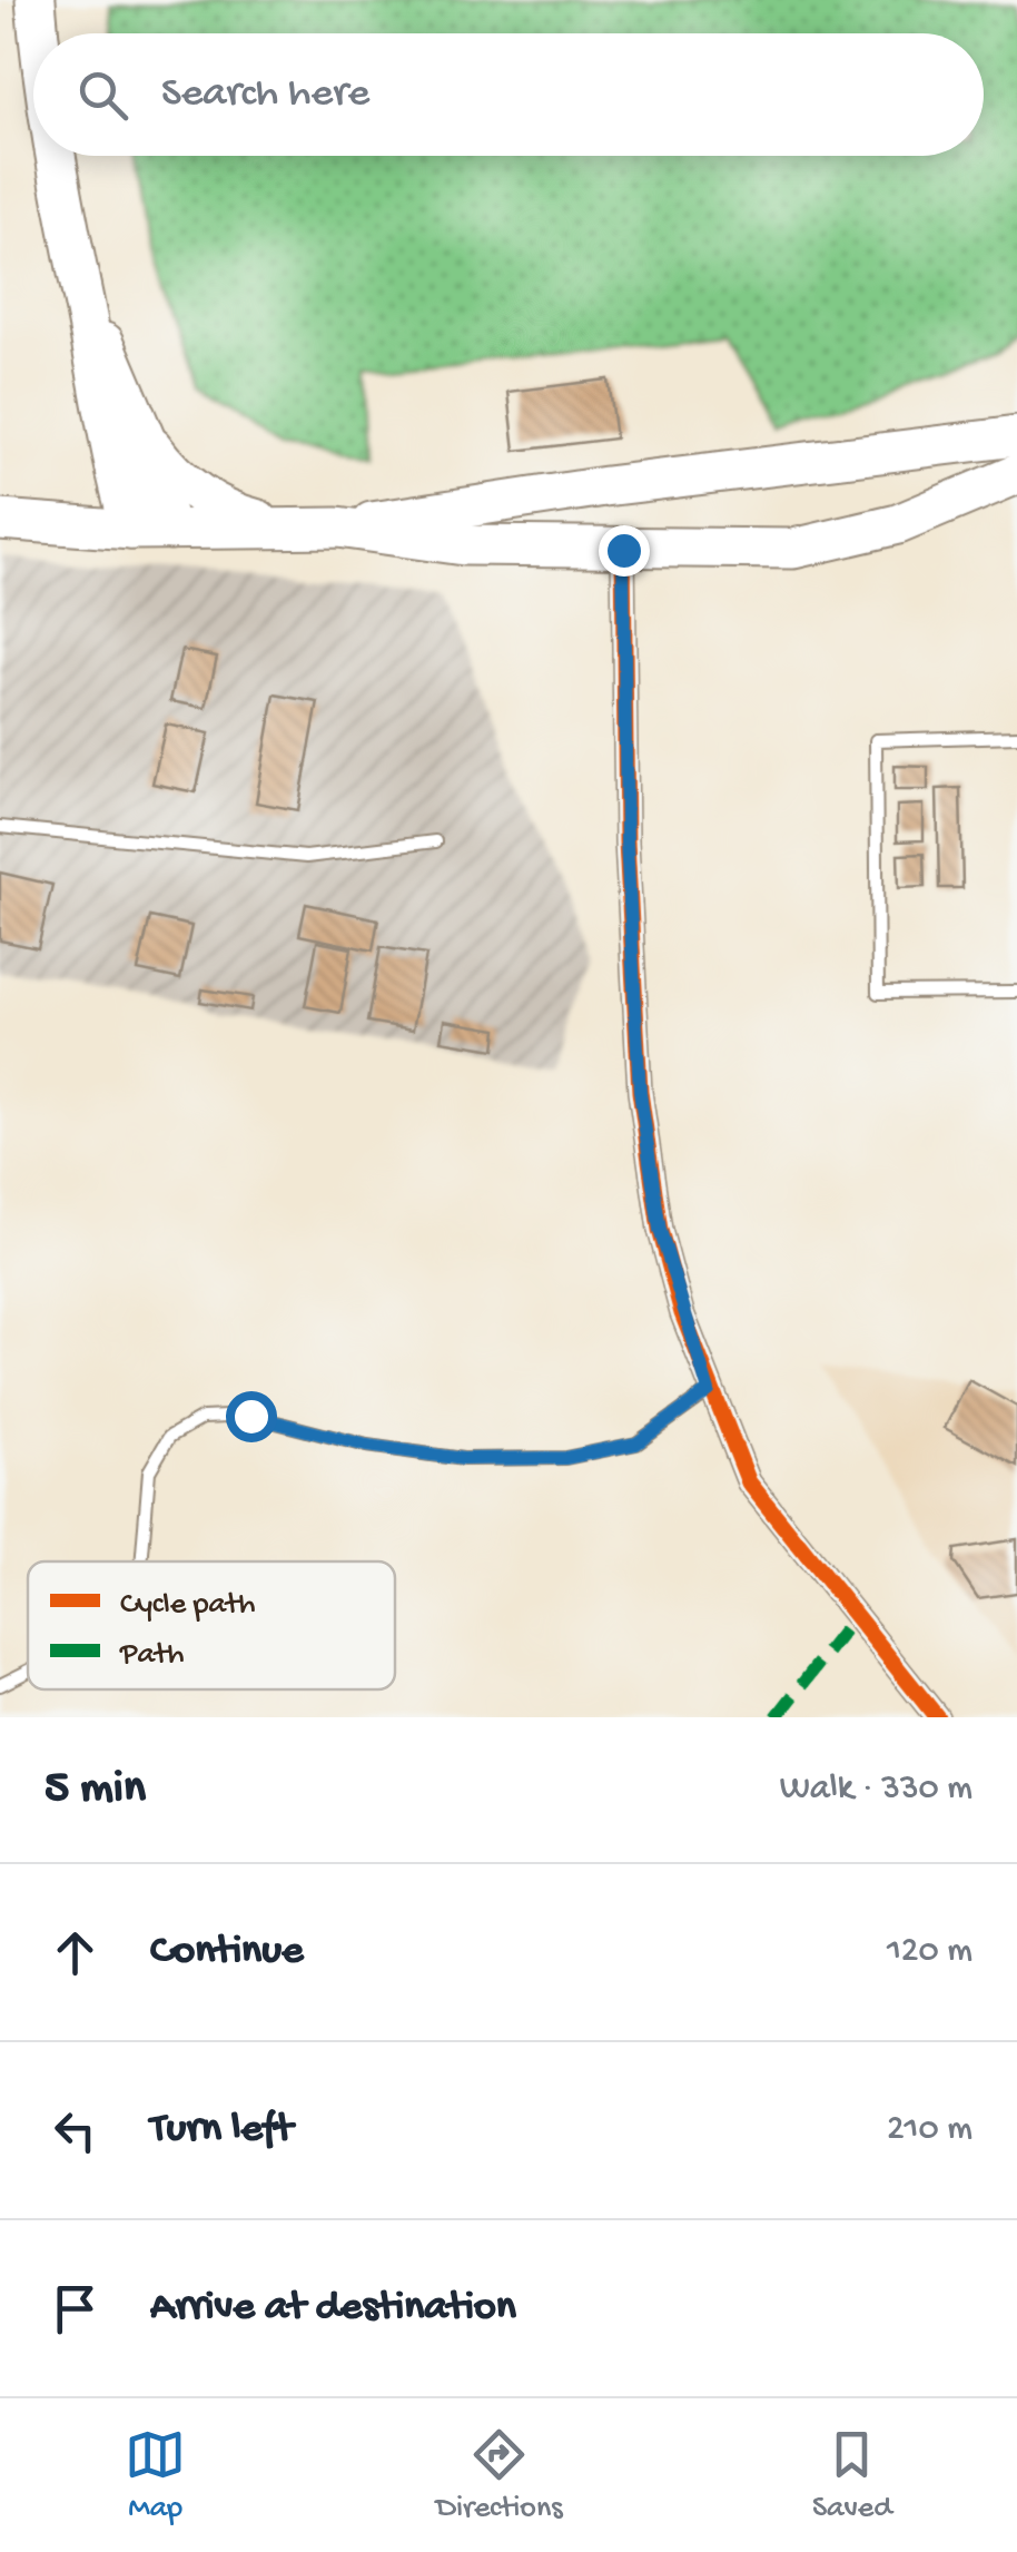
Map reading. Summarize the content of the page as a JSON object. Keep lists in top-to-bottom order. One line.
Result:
{"legend":["Cycle path","Path"],"page":{"search":"Search here","heading":["5 min","Walk · 330 m"],"list":[["Continue","120 m"],["Turn left","210 m"],"Arrive at destination"],"nav":["Map","Directions","Saved"]}}
